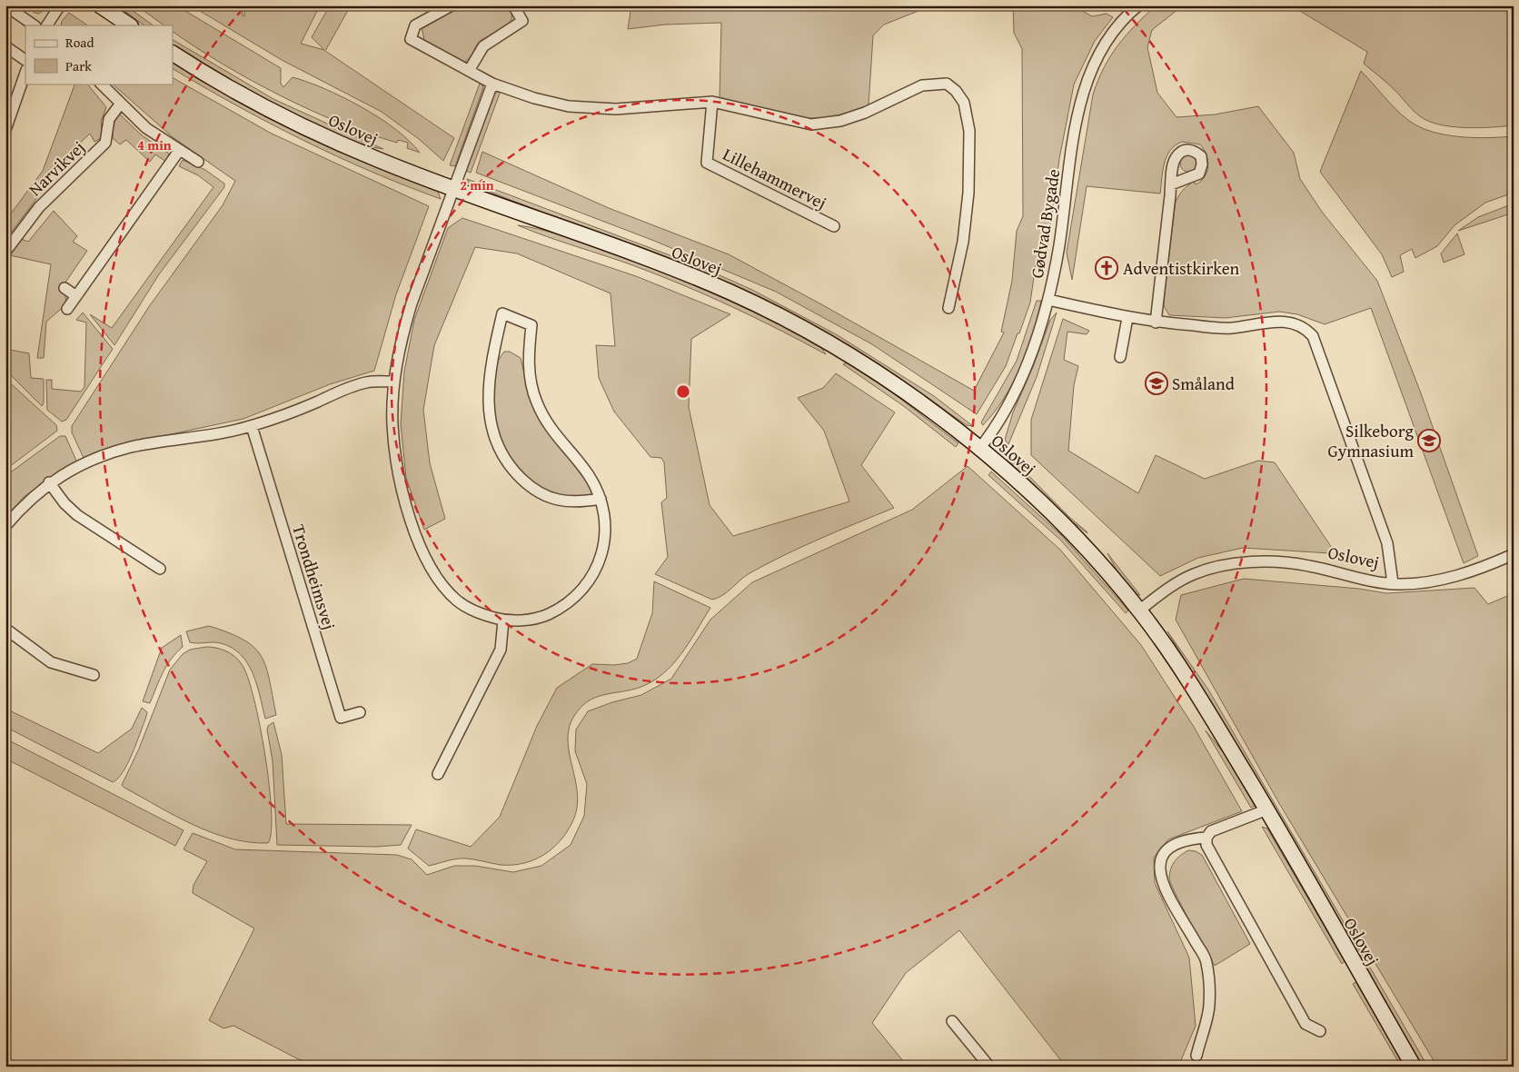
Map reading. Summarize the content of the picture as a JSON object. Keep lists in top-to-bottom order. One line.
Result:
{"streets":{"street":["Oslovej","Narvikvej","Lillehammervej","Gødvad Bygade","Trondheimsvej"]},"crossings":[["Oslovej","Gødvad Bygade"]],"places":{"church":["Adventistkirken"],"school or university":["Småland","Silkeborg Gymnasium"]},"legend":["Road","Park"],"rings":["4 min","2 min"]}
